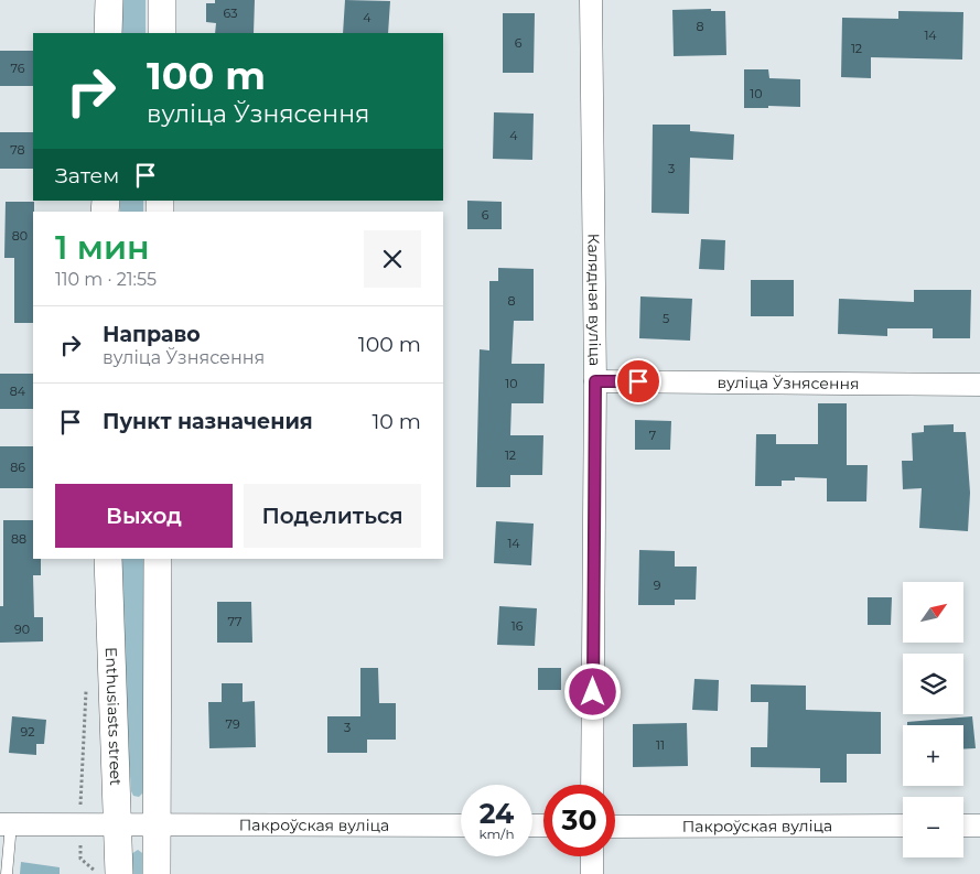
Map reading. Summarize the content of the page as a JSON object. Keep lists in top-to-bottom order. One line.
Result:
{"streets":{"street":["Калядная вуліца","вуліца Ўзнясення","Enthusiasts street","Пакроўская вуліца"]},"crossings":[["Калядная вуліца","вуліца Ўзнясення"],["Enthusiasts street","Пакроўская вуліца"]],"house_numbers":["63","4","8","14","6","12","76","10","4","78","3","6","80","8","5","10","84","7","12","86","88","14","9","77","16","90","79","3","92","11"],"north":"top right","page":{"turn":["100 m","вуліца Ўзнясення"],"then":"Затем","heading":["1 мин","110 m · 21:55"],"list":[{"name":"Направо","note":"вуліца Ўзнясення","value":"100 m"},{"name":"Пункт назначения","value":"10 m"}],"buttons":["Выход","Поделиться"],"map_buttons":["+","−"],"speed":"24 km/h","limit":"30"}}
